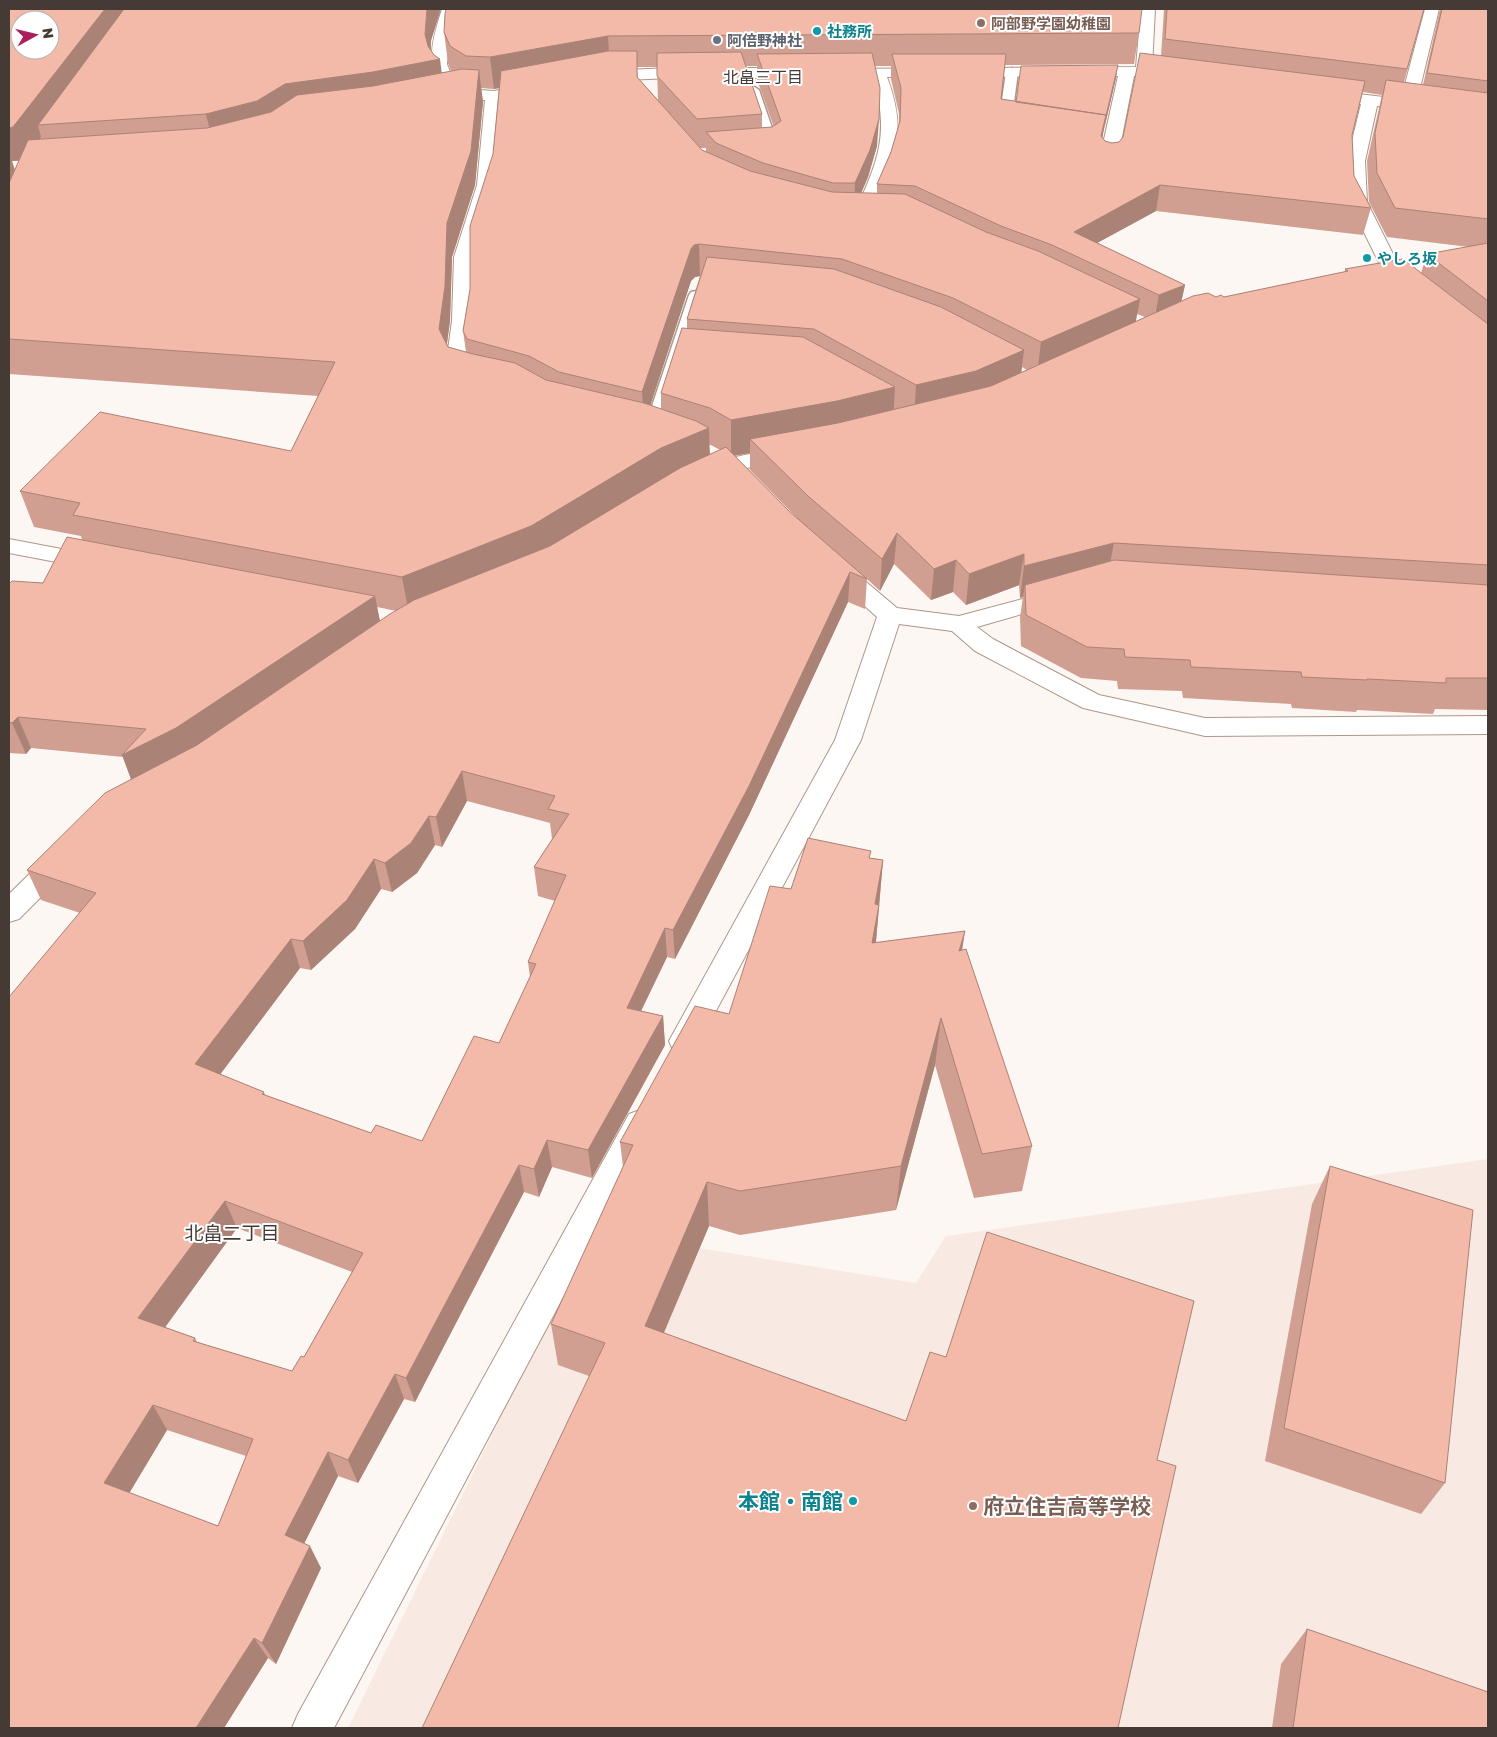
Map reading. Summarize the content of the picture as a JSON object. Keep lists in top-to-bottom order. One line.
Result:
{"districts":["北畠三丁目","北畠二丁目"],"places":["阿部野学園幼稚園","社務所","阿倍野神社","やしろ坂","本館・南館","府立住吉高等学校"],"north":"right"}
